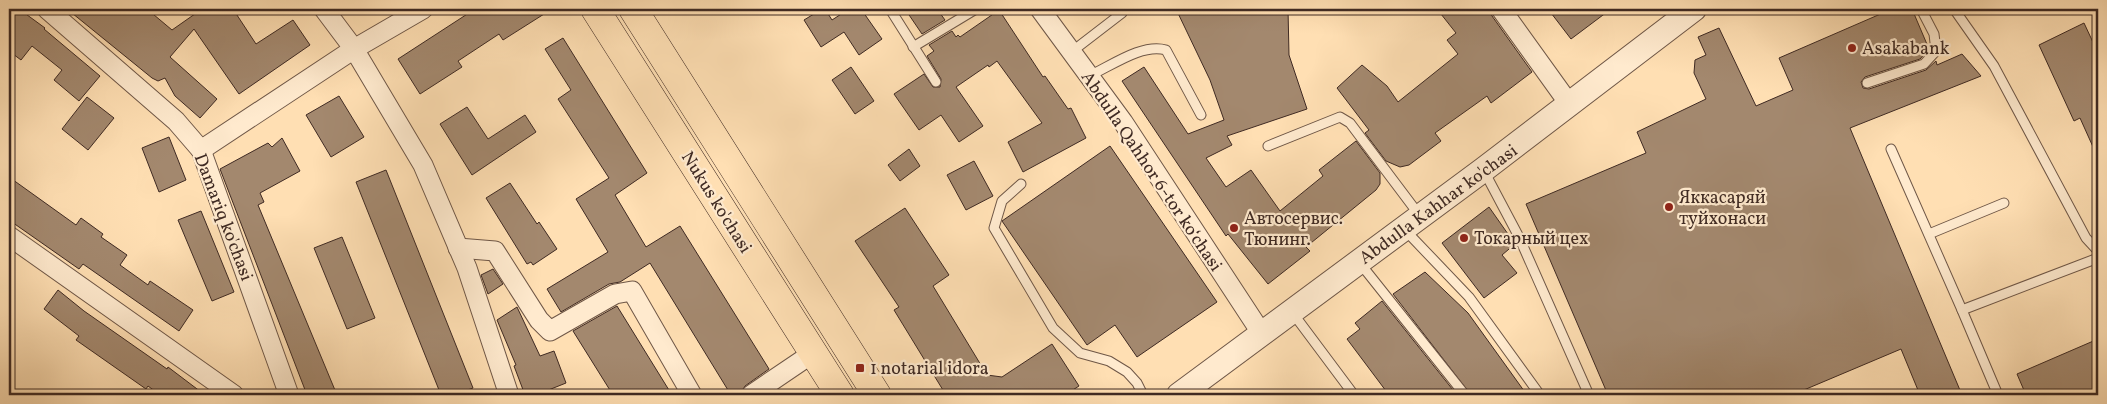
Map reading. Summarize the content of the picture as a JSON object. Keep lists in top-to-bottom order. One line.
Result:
{"streets":{"main road":["Nukus ko'chasi"],"street":["Abdulla Qahhor 6-tor koʻchasi","Abdulla Kahhar ko'chasi","Damariq ko'chasi"]},"crossings":[["Abdulla Qahhor 6-tor koʻchasi","Abdulla Kahhar ko'chasi"]],"places":{"other":["Asakabank","Яккасаряй туйхонаси","Автосервис. Тюнинг.","Токарный цех"],"transit":["1 notarial idora"]}}
